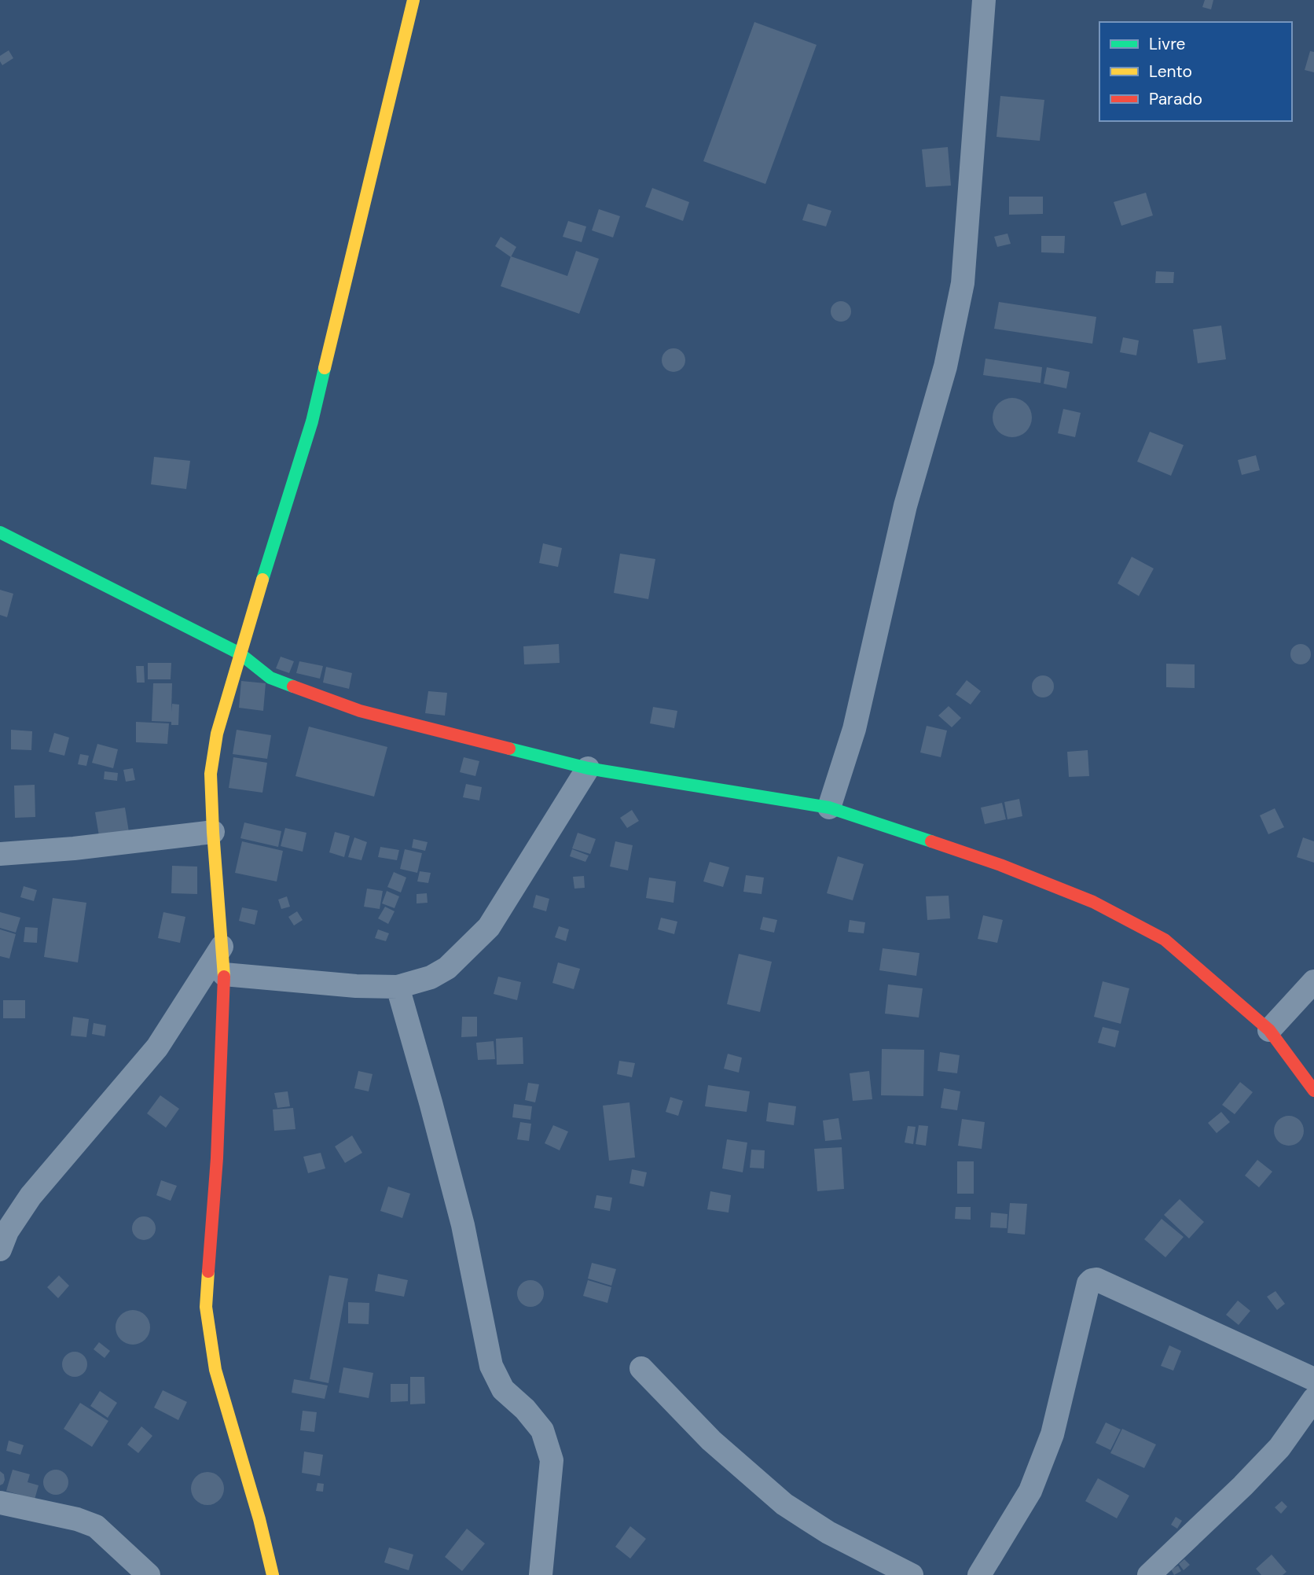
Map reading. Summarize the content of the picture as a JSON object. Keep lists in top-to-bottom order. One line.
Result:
{"legend":["Livre","Lento","Parado"]}
